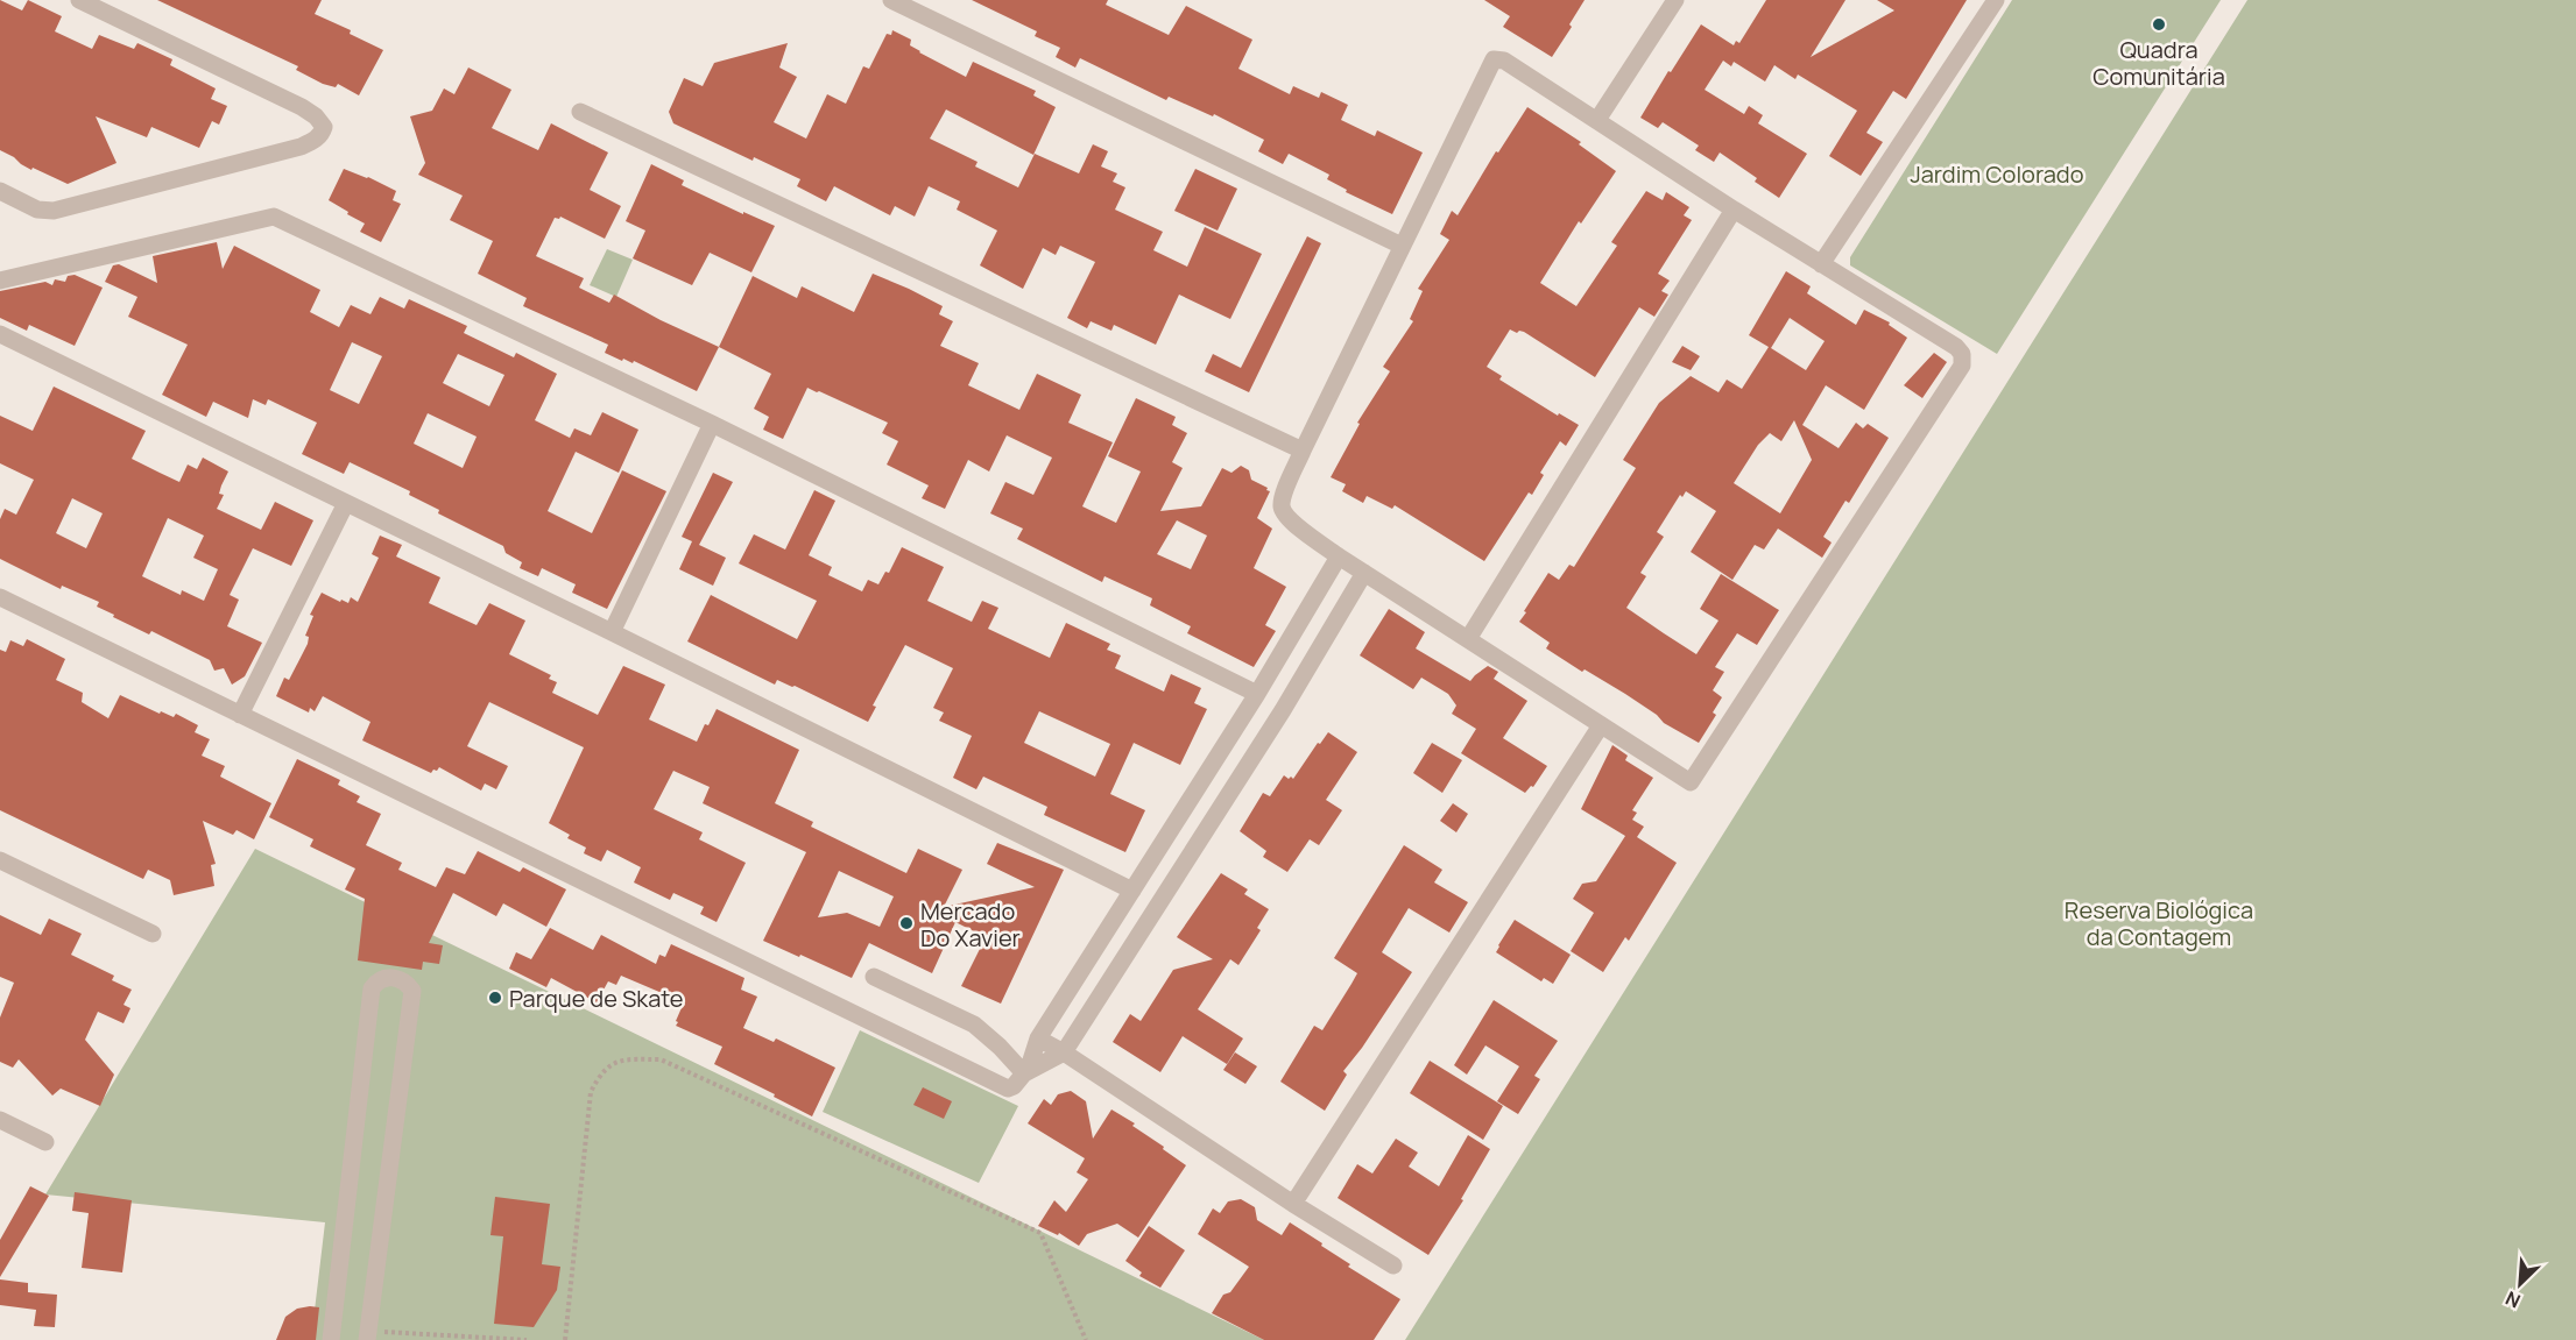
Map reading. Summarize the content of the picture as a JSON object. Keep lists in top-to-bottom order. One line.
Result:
{"parks":["Jardim Colorado","Reserva Biológica da Contagem"],"places":["Quadra Comunitária","Mercado Do Xavier","Parque de Skate"],"north":"bottom left"}
